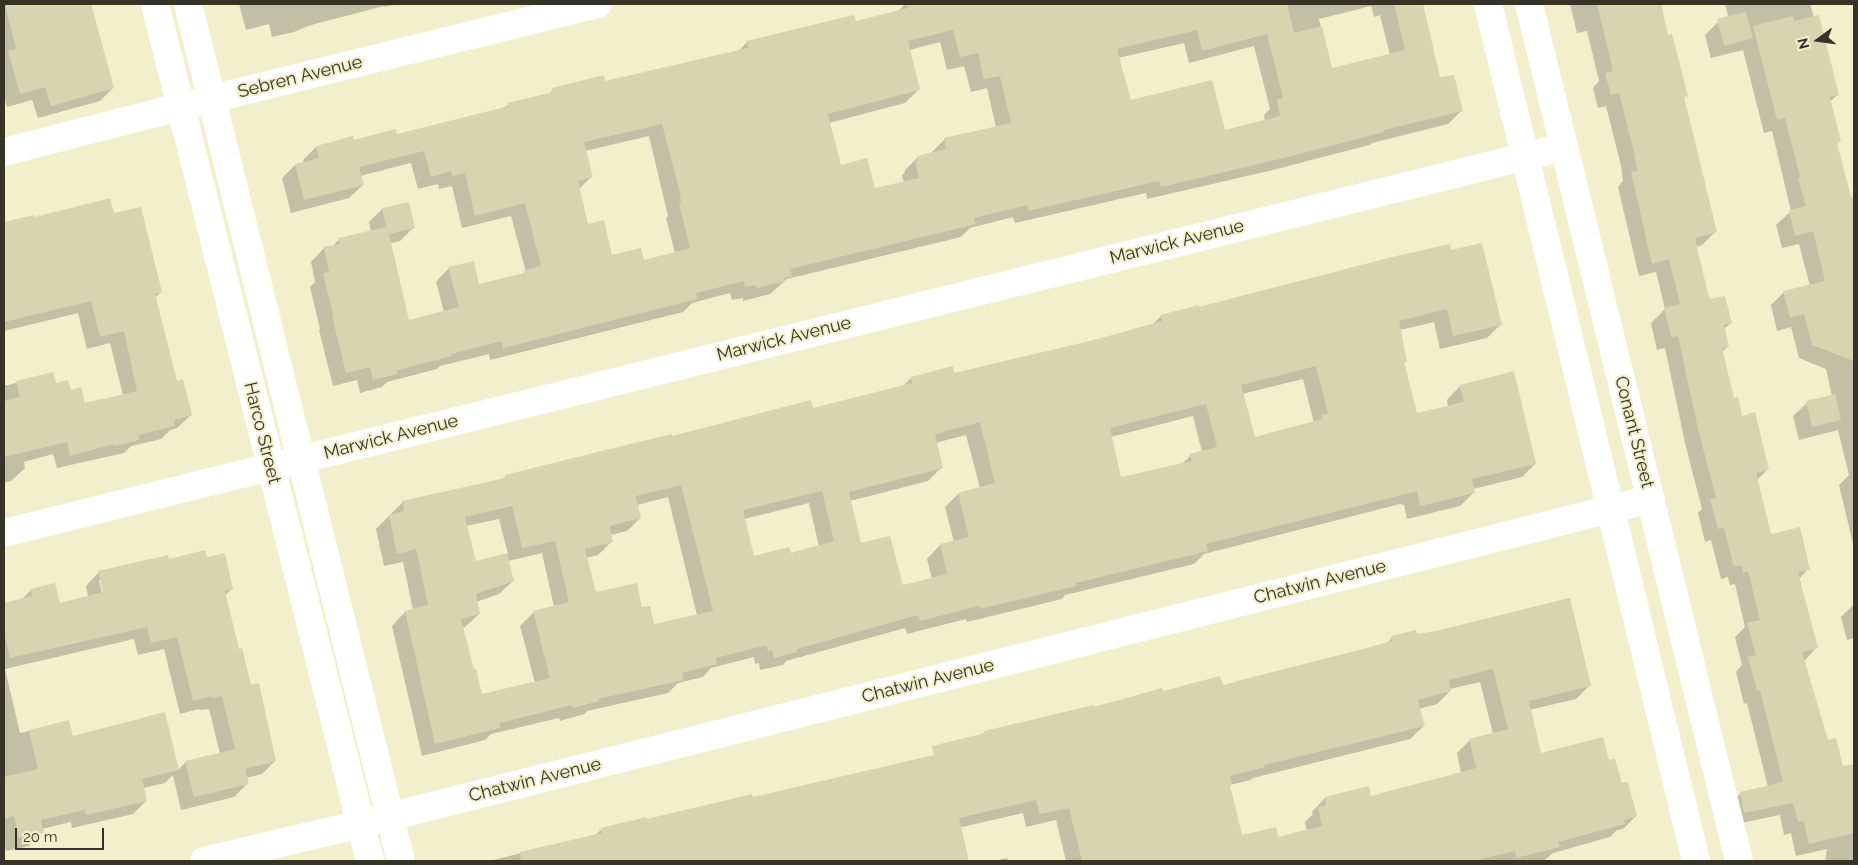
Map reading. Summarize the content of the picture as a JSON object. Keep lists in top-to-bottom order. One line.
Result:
{"streets":{"street":["Sebren Avenue","Marwick Avenue","Conant Street","Harco Street","Chatwin Avenue"]},"crossings":[["Sebren Avenue","Harco Street"],["Marwick Avenue","Conant Street"],["Marwick Avenue","Harco Street"],["Conant Street","Chatwin Avenue"],["Harco Street","Chatwin Avenue"]],"scale_bar":"20 m","north":"left"}
